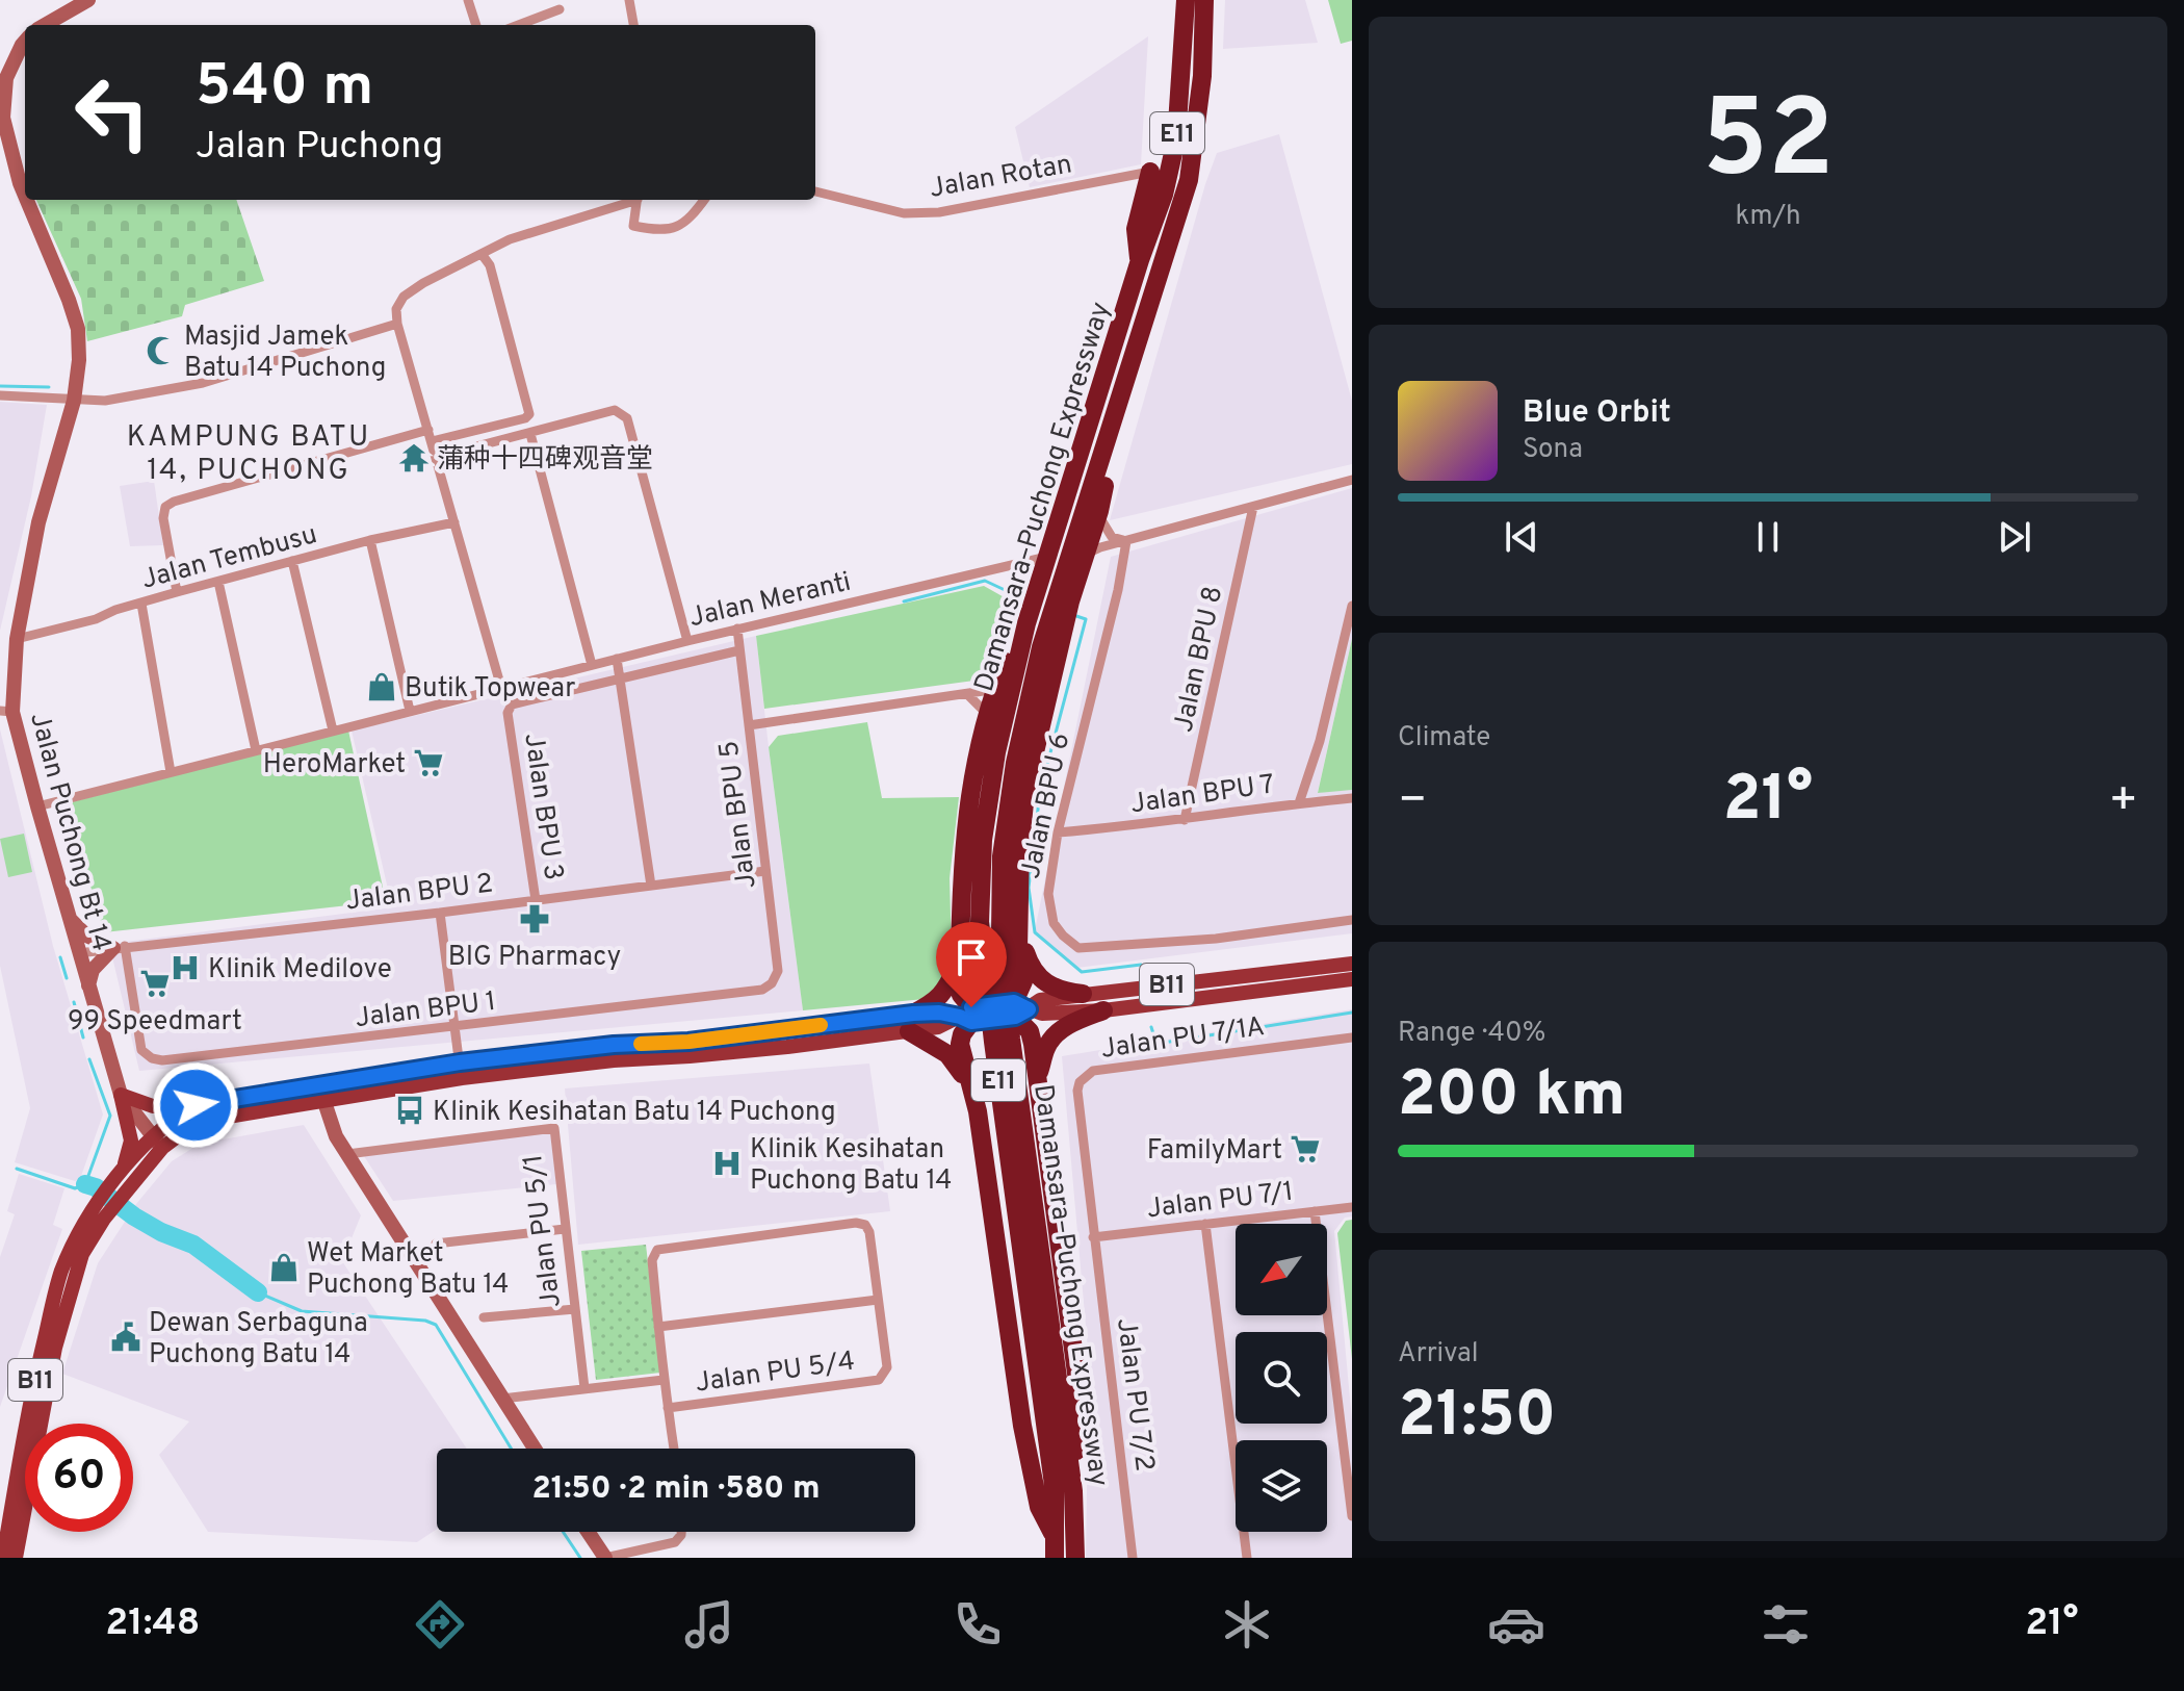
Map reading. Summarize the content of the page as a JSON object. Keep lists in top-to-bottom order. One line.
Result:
{"streets":{"highway":["E11","Damansara–Puchong Expressway"],"main road":["B11"],"street":["Jalan Rotan","Jalan Tembusu","Jalan Meranti","Jalan BPU 8","Jalan BPU 7","Jalan BPU 6","Jalan BPU 3","Jalan BPU 5","Jalan Puchong Bt 14","Jalan BPU 2","Jalan BPU 1","Jalan PU 7/1A","Jalan PU 7/1","Jalan PU 5/1","Jalan PU 5/4","Jalan PU 7/2"]},"crossings":[["Damansara–Puchong Expressway","Jalan Meranti"],["Jalan Tembusu","Jalan Puchong Bt 14"],["Jalan Meranti","Jalan BPU 5"],["Jalan Meranti","Jalan Puchong Bt 14"],["Jalan BPU 8","Jalan BPU 7"],["Jalan BPU 7","Jalan BPU 6"],["Jalan BPU 3","Jalan BPU 5"],["Jalan BPU 3","Jalan BPU 2"],["Jalan BPU 5","Jalan BPU 2"],["Jalan BPU 5","Jalan BPU 1"],["Jalan Puchong Bt 14","Jalan BPU 2"],["Jalan Puchong Bt 14","B11"],["Jalan BPU 2","Jalan BPU 1"],["Jalan PU 7/1A","Jalan PU 7/1"],["Jalan PU 7/1A","Jalan PU 7/2"],["Jalan PU 7/1","Jalan PU 7/2"]],"districts":["KAMPUNG BATU 14, PUCHONG"],"places":{"mosque":["Masjid Jamek Batu 14 Puchong"],"temple":["蒲种十四碑观音堂"],"shop":["Butik Topwear","Wet Market Puchong Batu 14"],"supermarket":["HeroMarket","99 Speedmart","FamilyMart"],"pharmacy":["BIG Pharmacy"],"hospital":["Klinik Medilove","Klinik Kesihatan Puchong Batu 14"],"bus stop":["Klinik Kesihatan Batu 14 Puchong"],"public building":["Dewan Serbaguna Puchong Batu 14"]},"north":"bottom left","page":{"tile":[["52","km/h"],"Climate",["Range · 40%","200 km"],["Arrival","21:50"]],"turn":["540 m","Jalan Puchong"],"song":["Blue Orbit","Sona"],"heat":["−","21°","+"],"limit":"60","trip":"21:50 · 2 min · 580 m","tabs":["21:48","21°"]}}
